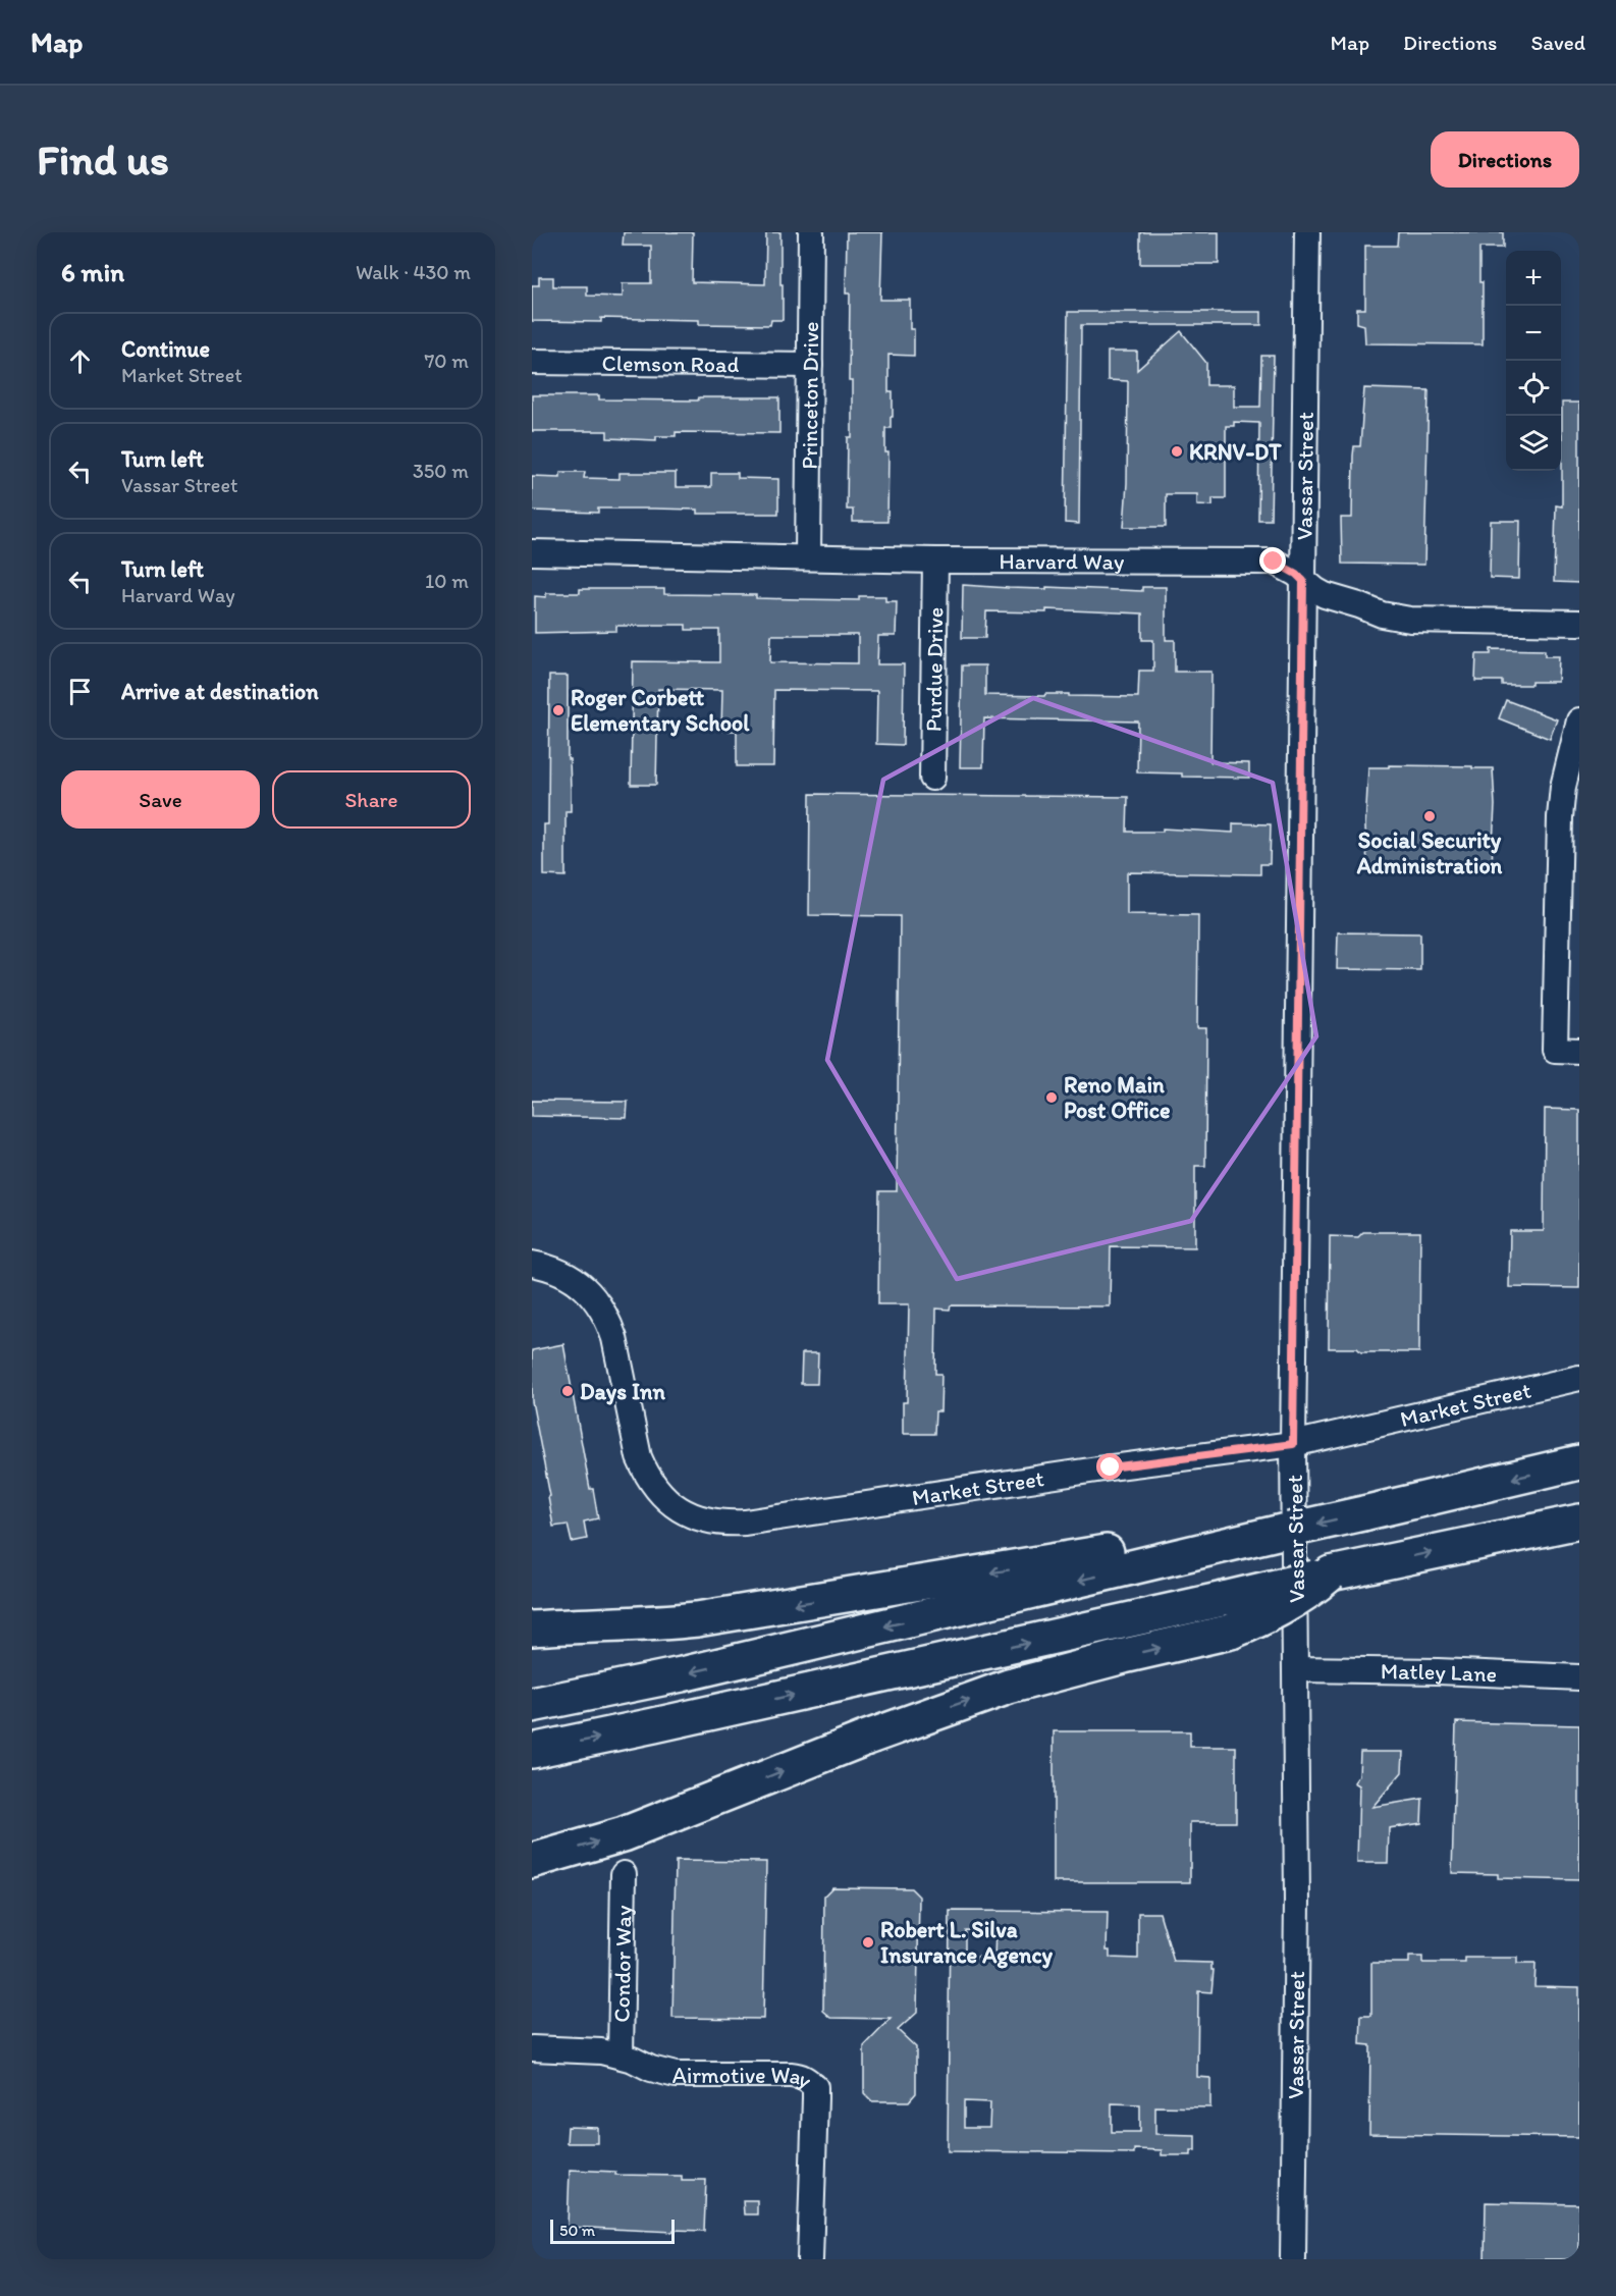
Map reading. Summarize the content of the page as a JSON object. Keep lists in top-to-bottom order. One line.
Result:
{"streets":{"street":["Clemson Road","Princeton Drive","Vassar Street","Harvard Way","Purdue Drive","Market Street","Matley Lane","Condor Way","Airmotive Way"]},"crossings":[["Clemson Road","Princeton Drive"],["Princeton Drive","Harvard Way"],["Vassar Street","Harvard Way"],["Vassar Street","Market Street"],["Vassar Street","Matley Lane"],["Harvard Way","Purdue Drive"],["Condor Way","Airmotive Way"]],"places":["KRNV-DT","Roger Corbett Elementary School","Social Security Administration","Reno Main Post Office","Days Inn","Robert L. Silva Insurance Agency"],"scale_bar":"50 m","page":{"header":"Map","nav":["Map","Directions","Saved"],"buttons":["Directions",["Save","Share"]],"title":"Find us","heading":["6 min","Walk · 430 m"],"map_buttons":["+","−"],"list":[["Continue","Market Street","70 m"],["Turn left","Vassar Street","350 m"],["Turn left","Harvard Way","10 m"],"Arrive at destination"],"scale":"50 m"}}
